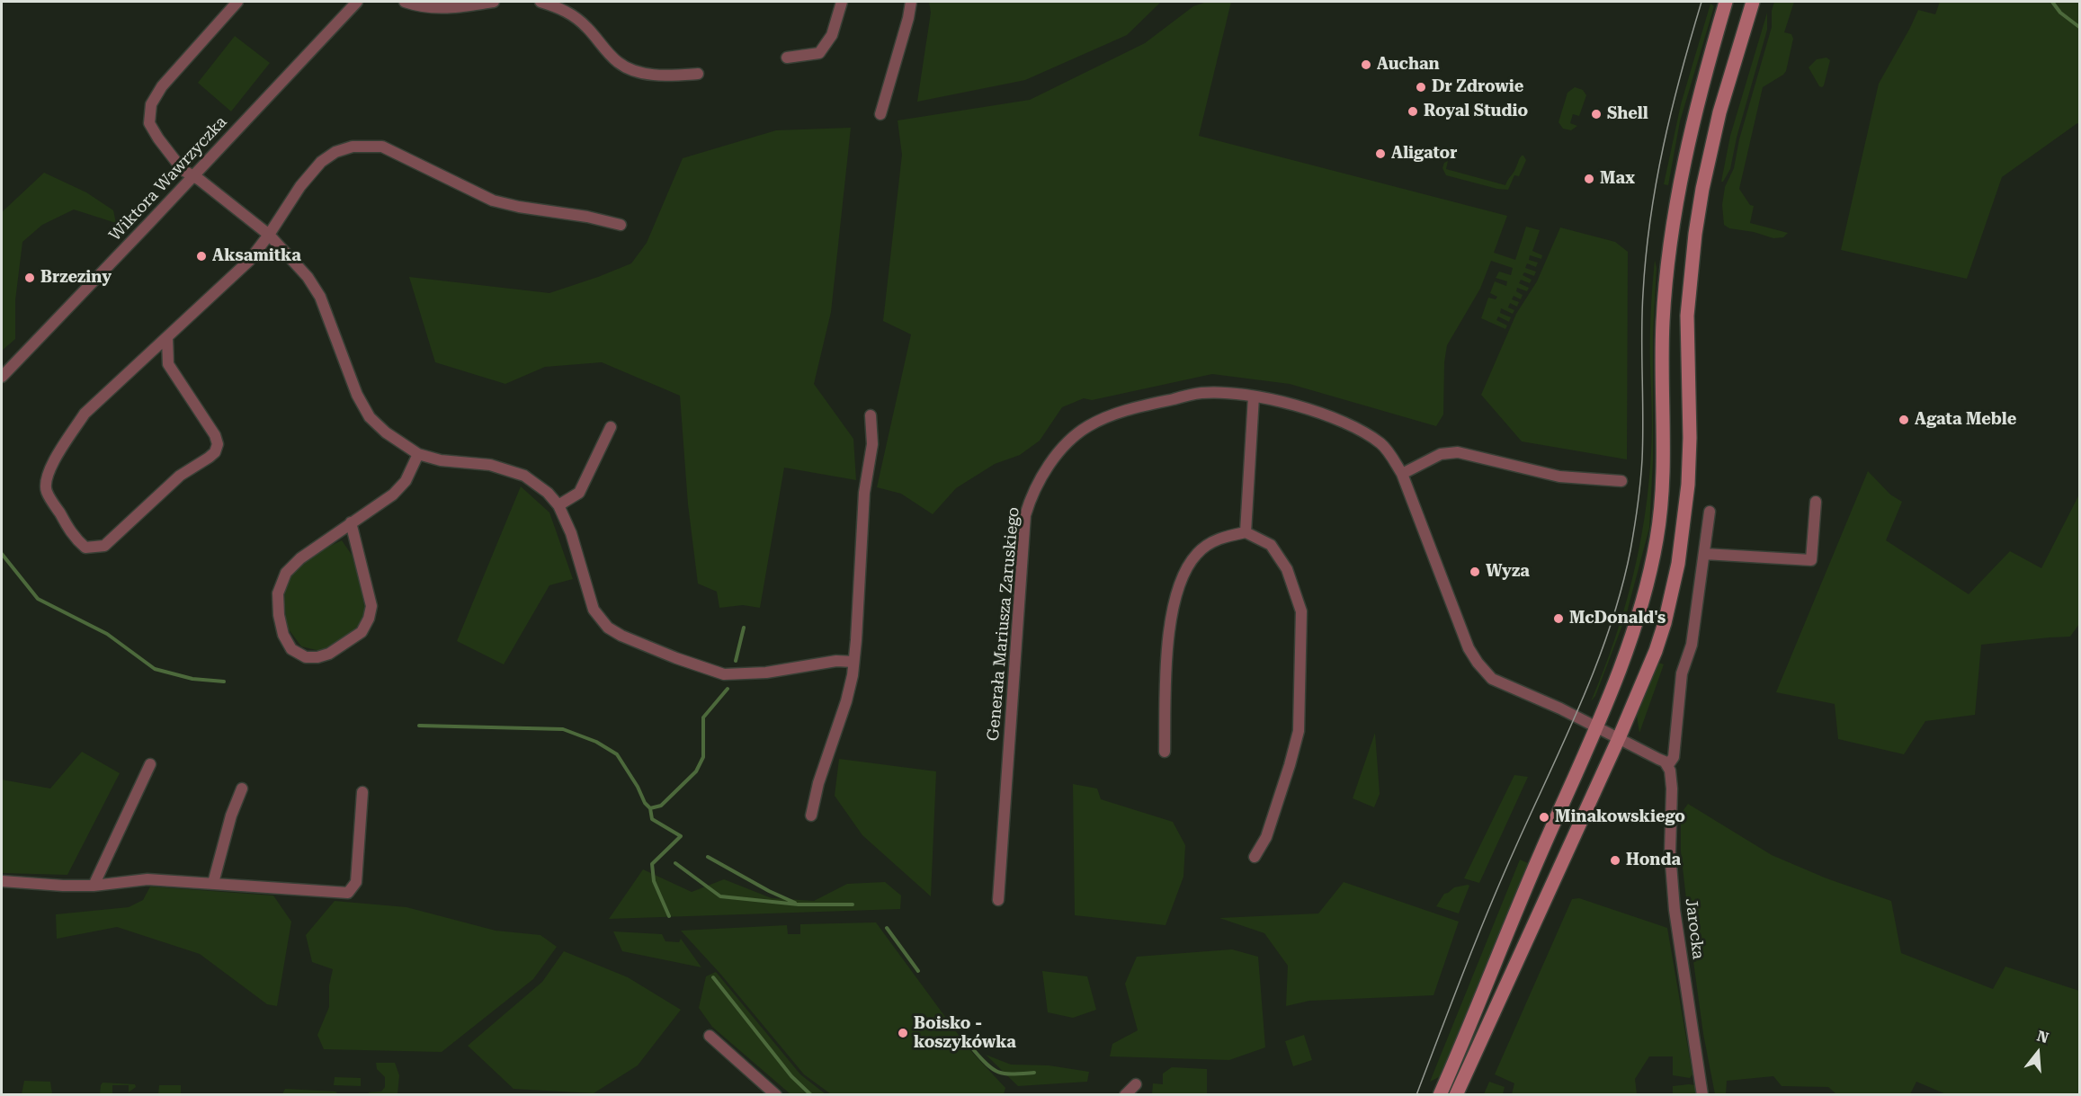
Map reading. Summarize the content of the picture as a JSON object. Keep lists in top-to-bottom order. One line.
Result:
{"streets":{"street":["Wiktora Wawrzyczka","Generała Mariusza Zaruskiego","Jarocka"]},"places":["Auchan","Dr Zdrowie","Royal Studio","Shell","Aligator","Max","Aksamitka","Brzeziny","Agata Meble","Wyza","McDonald's","Minakowskiego","Honda","Boisko - koszykówka"],"north":"top"}
